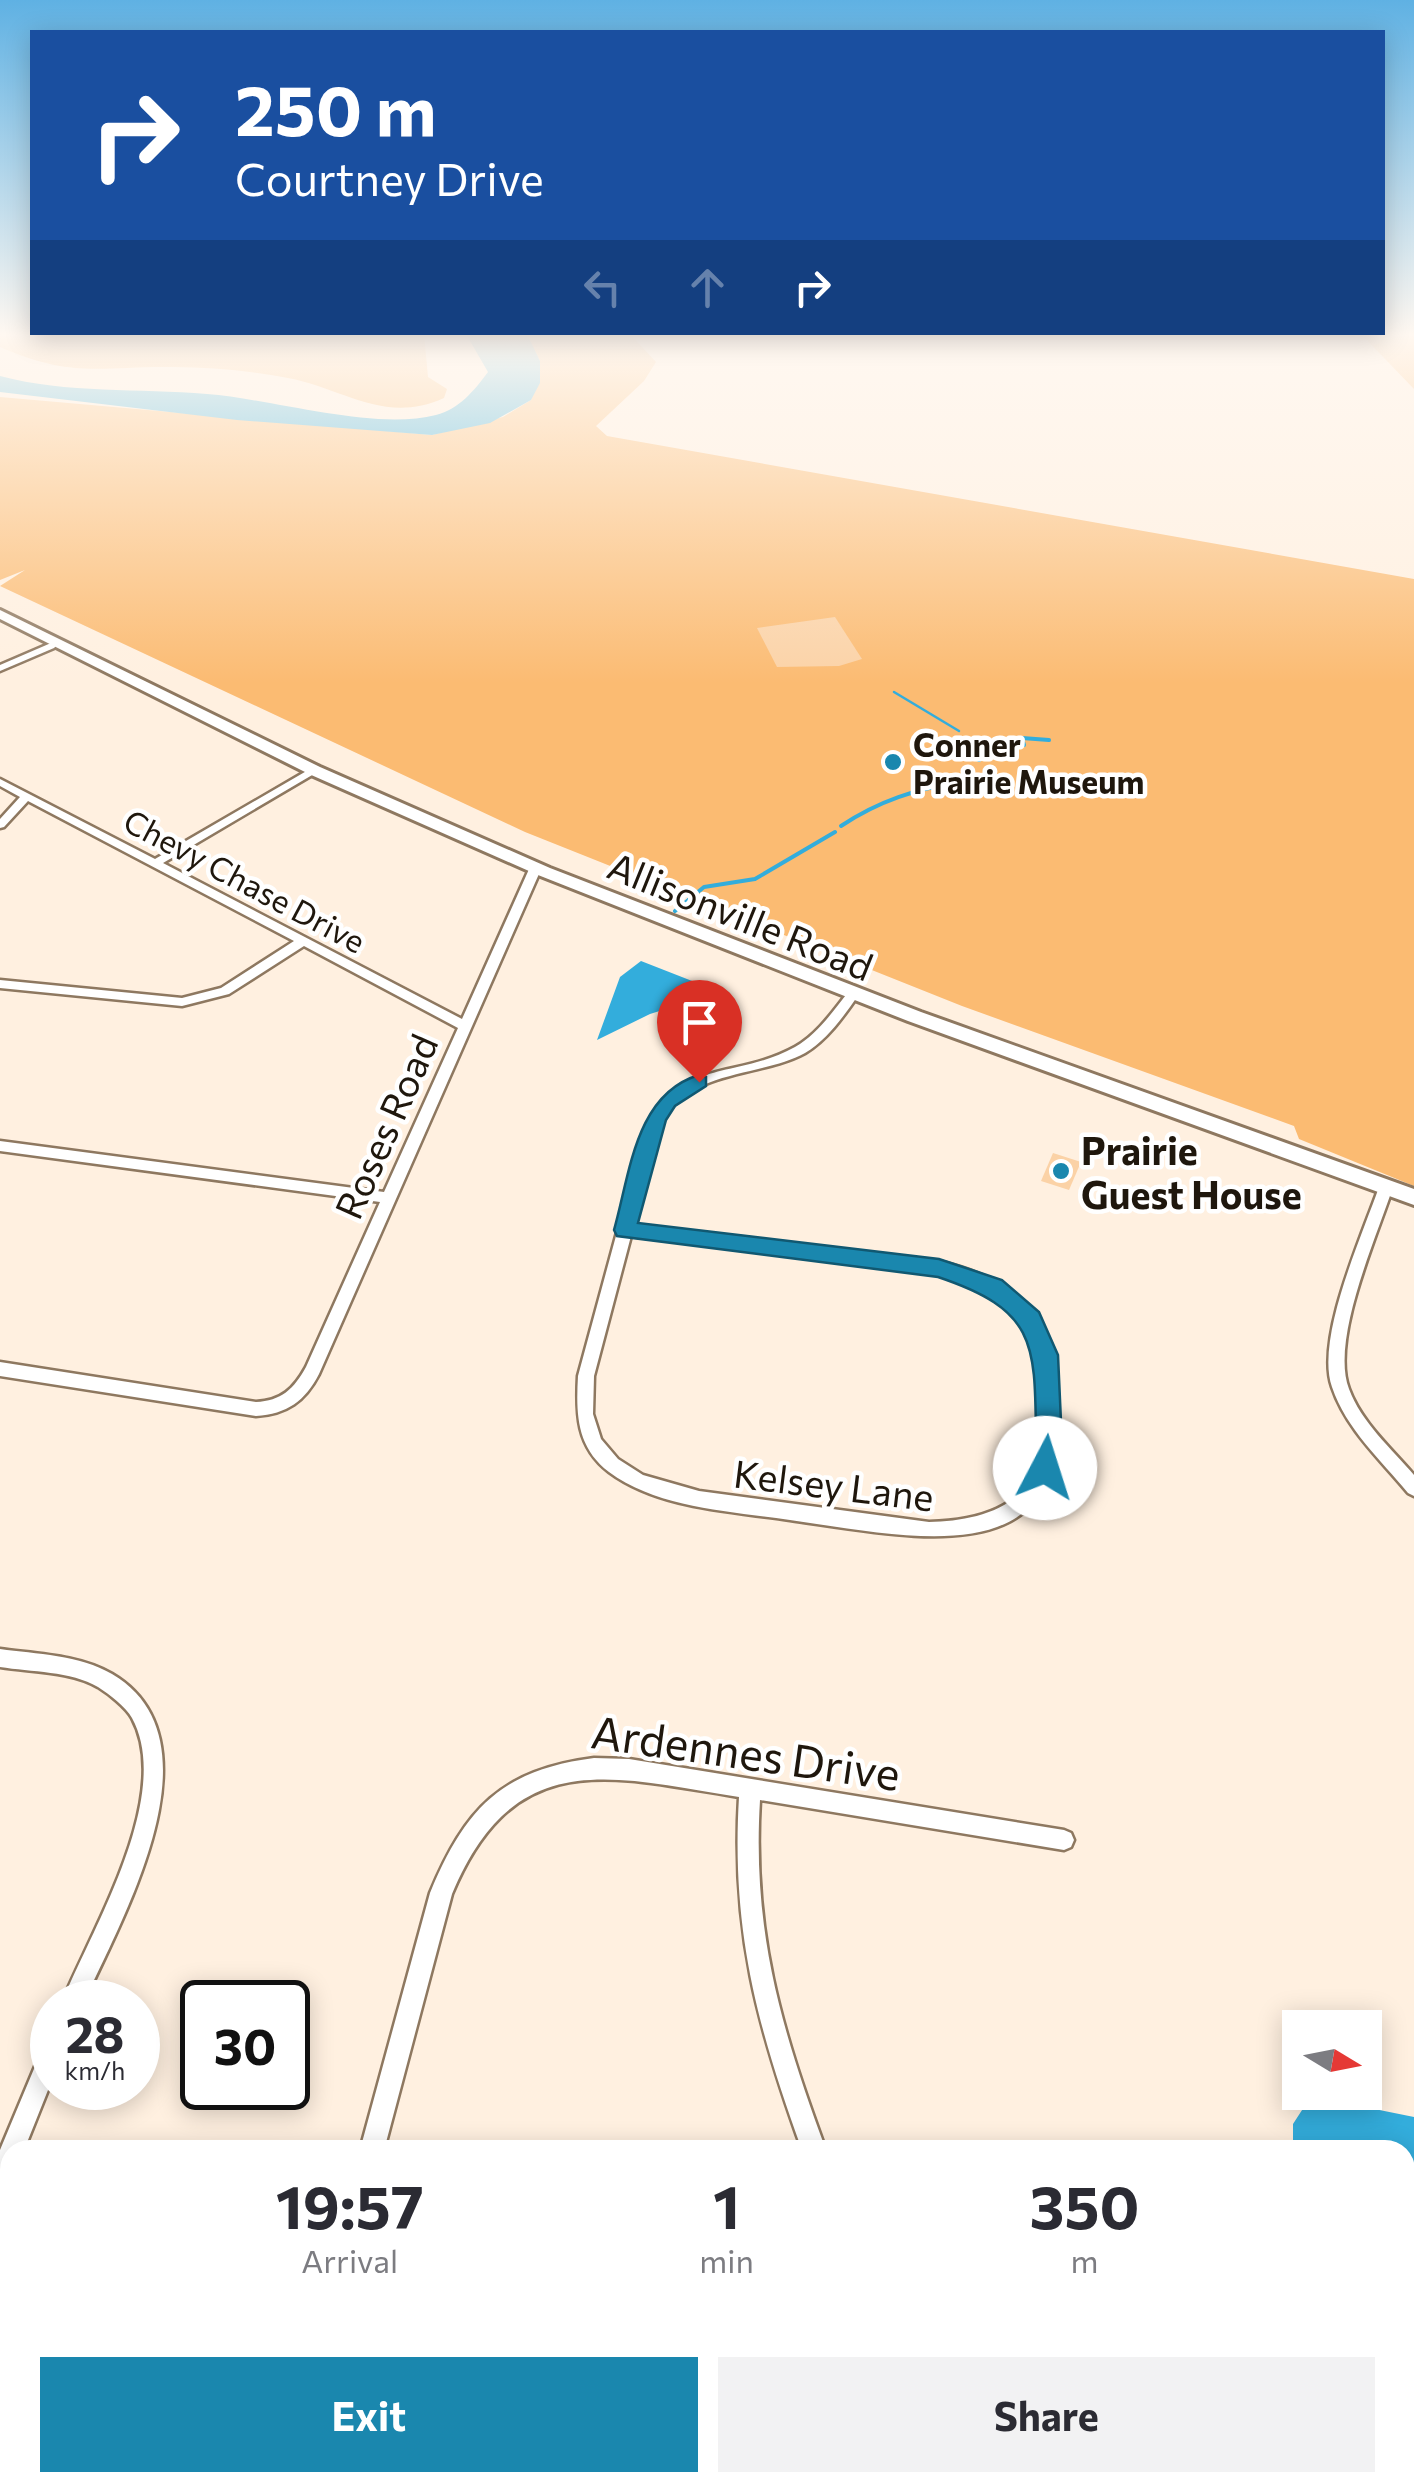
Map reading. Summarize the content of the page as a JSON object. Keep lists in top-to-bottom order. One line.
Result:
{"streets":{"main road":["Allisonville Road"],"street":["Chevy Chase Drive","Roses Road","Kelsey Lane","Ardennes Drive"]},"crossings":[["Chevy Chase Drive","Roses Road"],["Allisonville Road","Roses Road"]],"places":["Conner Prairie Museum","Prairie Guest House"],"north":"right","page":{"turn":["250 m","Courtney Drive"],"speed":"28 km/h","limit":"30","eta":["19:57","Arrival","1","min","350","m"],"buttons":["Exit","Share"]}}
